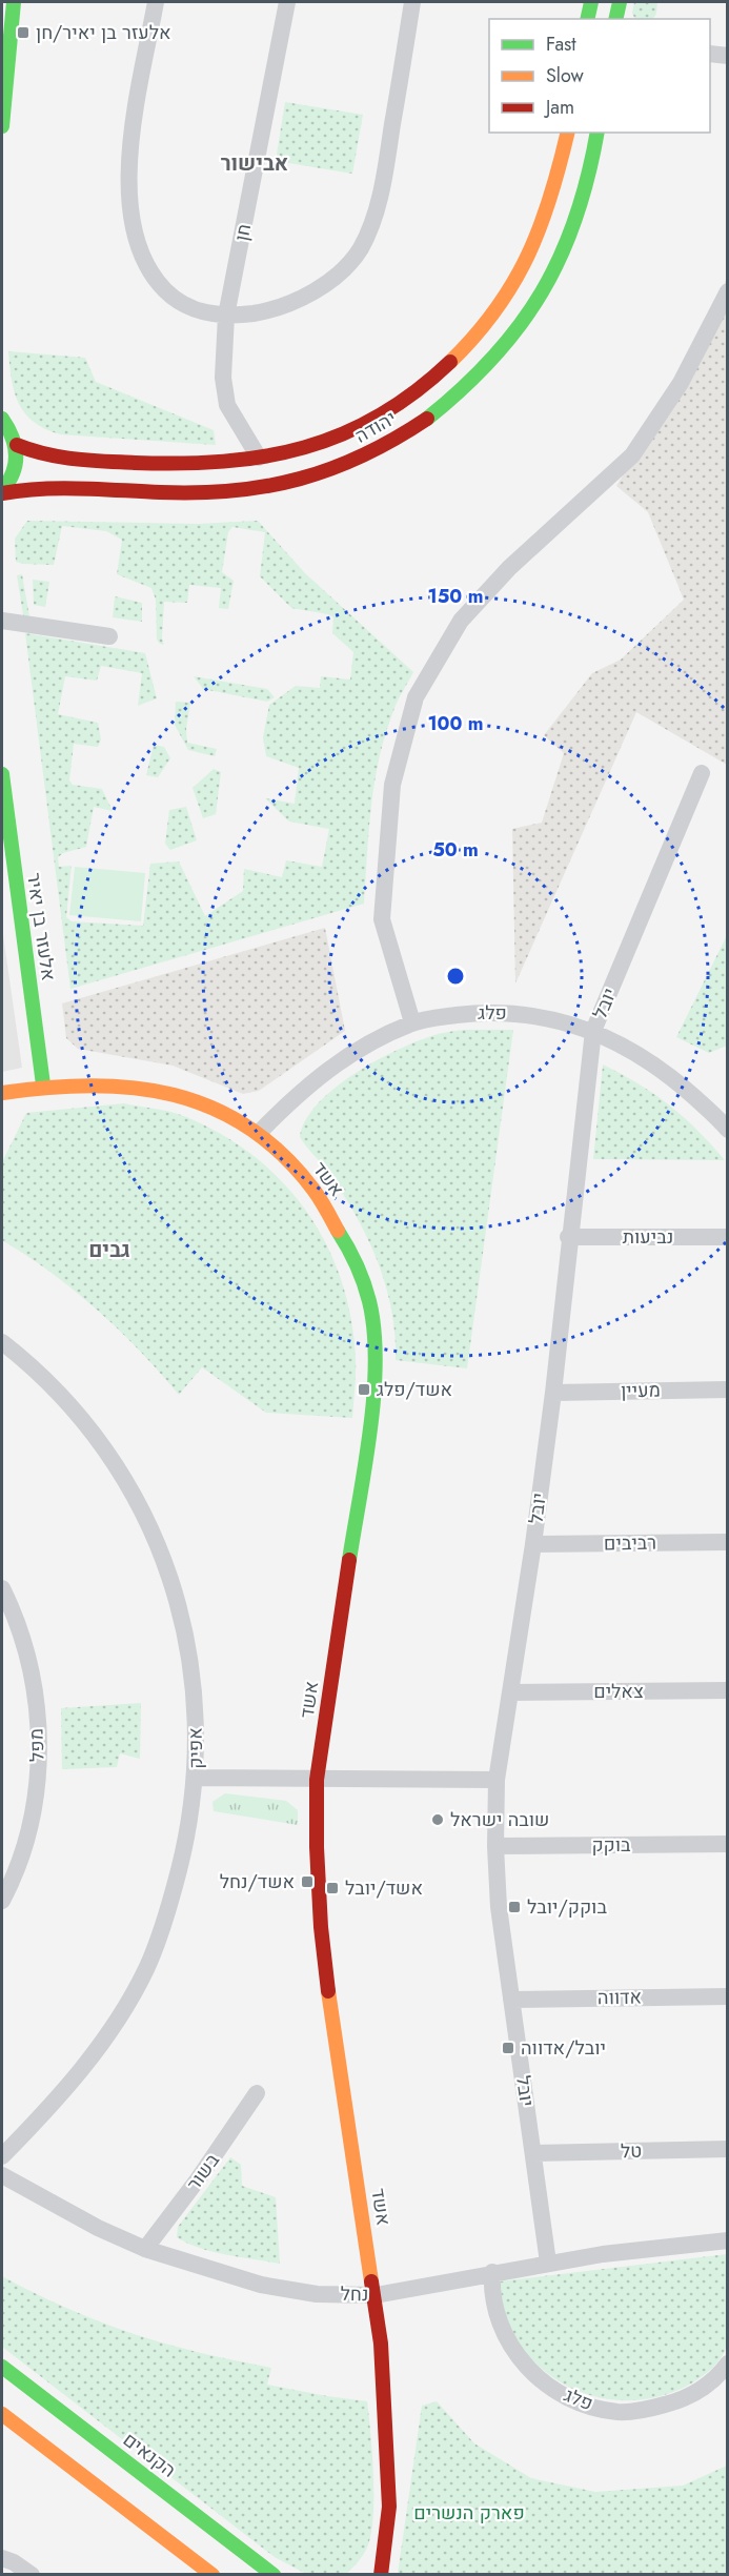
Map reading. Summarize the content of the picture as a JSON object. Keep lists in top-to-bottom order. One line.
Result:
{"streets":{"street":["חן","יהודה","אלעזר בן יאיר","יובל","פלג","אשד","נביעות","מעיין","רביבים","צאלים","מפל","אפיק","בוקק","אדווה","טל","בשור","נחל","הקנאים"]},"crossings":[["חן","יהודה"],["אלעזר בן יאיר","אשד"],["יובל","פלג"],["יובל","נביעות"],["יובל","מעיין"],["יובל","רביבים"],["יובל","צאלים"],["יובל","בוקק"],["יובל","אדווה"],["יובל","טל"],["יובל","נחל"],["פלג","אשד"],["פלג","נחל"],["אשד","נחל"],["בשור","נחל"]],"districts":["אבישור","גבים"],"parks":["פארק הנשרים"],"places":{"transit":["אלעזר בן יאיר/חן","אשד/פלג","אשד/נחל","אשד/יובל","בוקק/יובל","יובל/אדווה"],"other":["שובה ישראל"]},"legend":["Fast","Slow","Jam"],"rings":["150 m","100 m","50 m"]}
